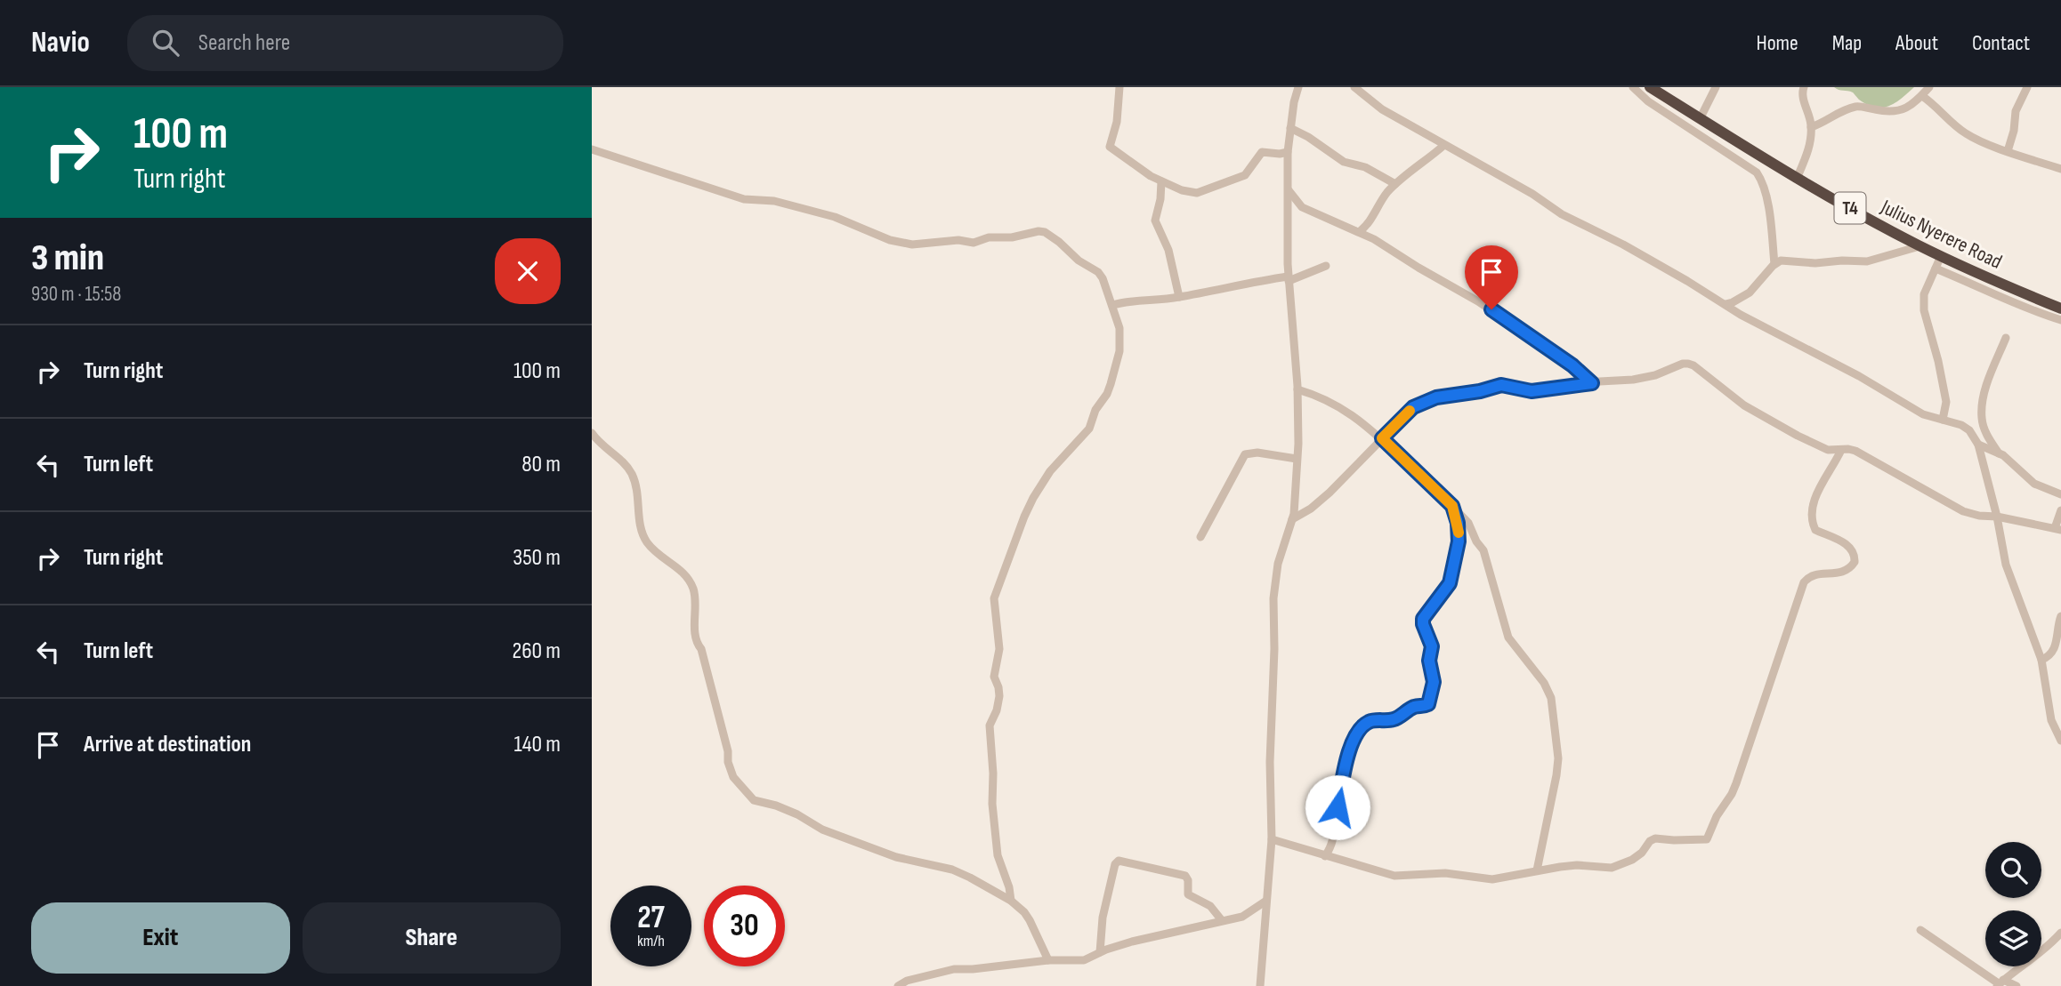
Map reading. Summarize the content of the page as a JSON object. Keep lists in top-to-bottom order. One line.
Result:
{"streets":{"highway":["T4","Julius Nyerere Road"]},"page":{"header":"Navio","search":"Search here","nav":["Home","Map","About","Contact"],"turn":["100 m","Turn right"],"heading":["3 min","930 m · 15:58"],"list":[{"name":"Turn right","value":"100 m"},{"name":"Turn left","value":"80 m"},{"name":"Turn right","value":"350 m"},{"name":"Turn left","value":"260 m"},{"name":"Arrive at destination","value":"140 m"}],"speed":"27 km/h","limit":"30","buttons":["Exit","Share"]}}
